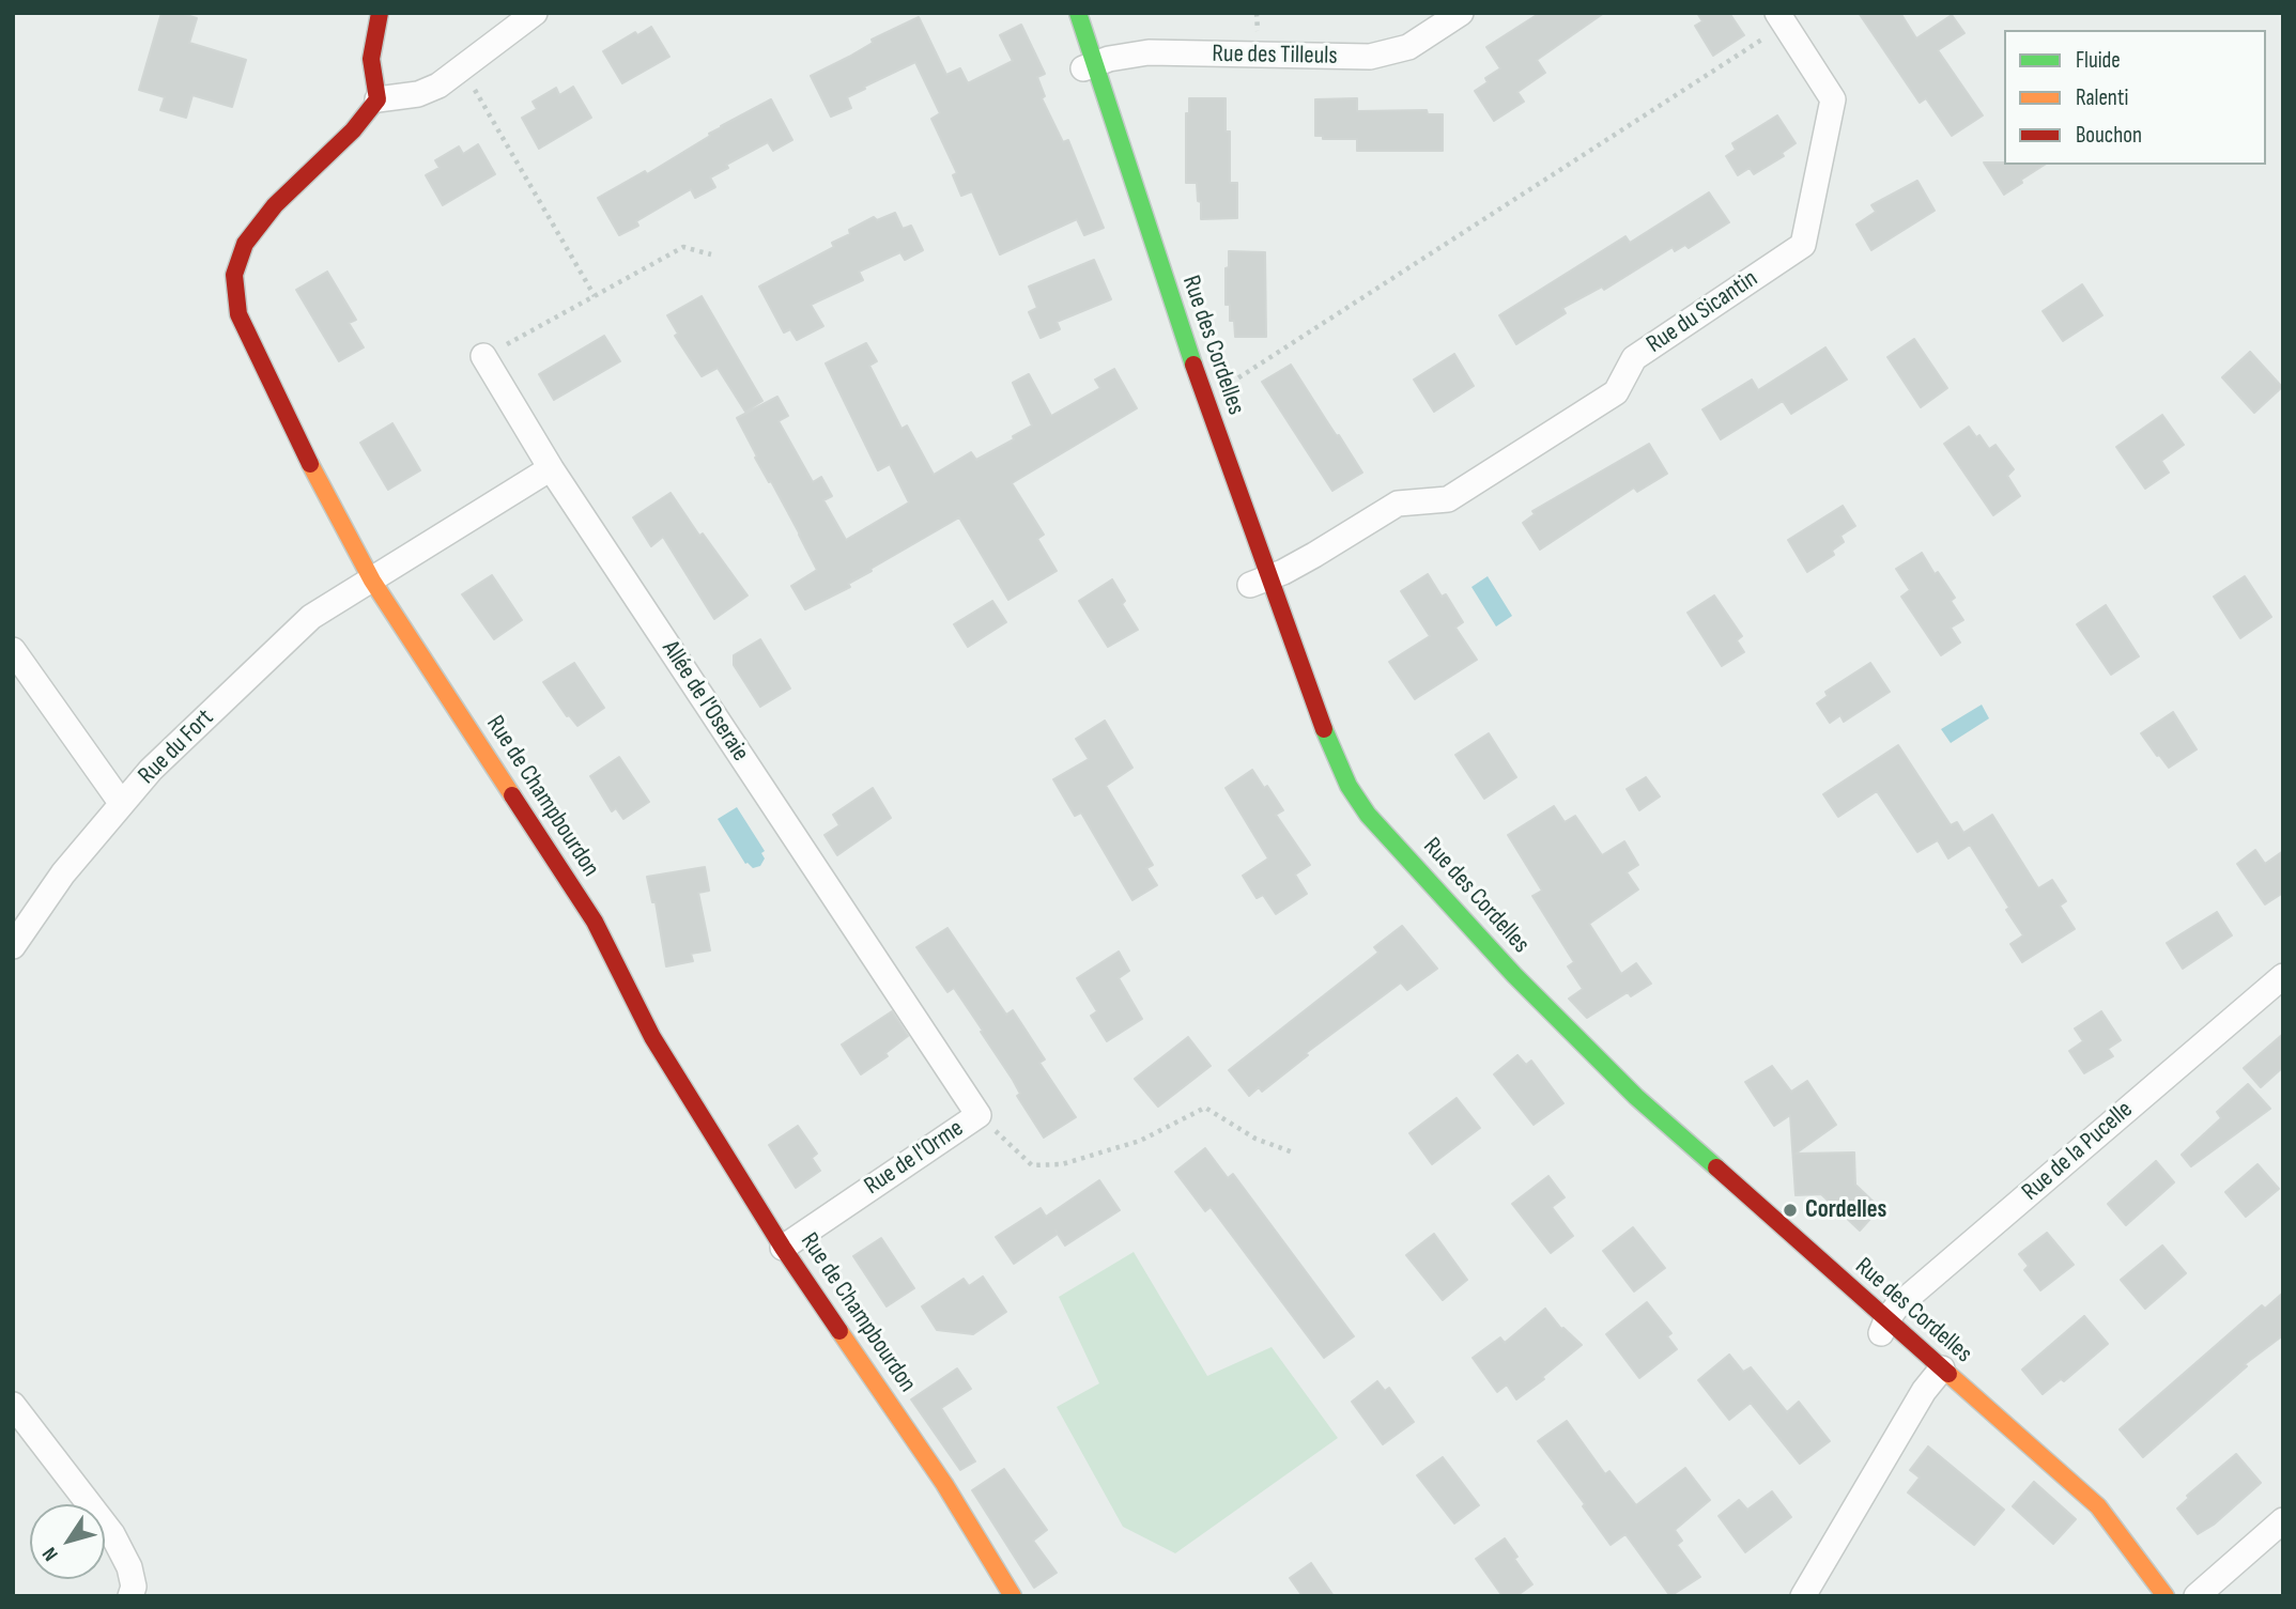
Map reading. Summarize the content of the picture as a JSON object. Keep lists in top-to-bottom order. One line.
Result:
{"streets":{"street":["Rue des Tilleuls","Rue du Sicantin","Rue des Cordelles","Allée de l'Oseraie","Rue du Fort","Rue de Champbourdon","Rue de la Pucelle","Rue de l'Orme"]},"crossings":[["Rue des Tilleuls","Rue des Cordelles"],["Rue du Sicantin","Rue des Cordelles"],["Rue des Cordelles","Rue de la Pucelle"],["Allée de l'Oseraie","Rue de l'Orme"],["Rue du Fort","Rue de Champbourdon"],["Rue de Champbourdon","Rue de l'Orme"]],"places":["Cordelles"],"legend":["Fluide","Ralenti","Bouchon"],"north":"bottom left"}
